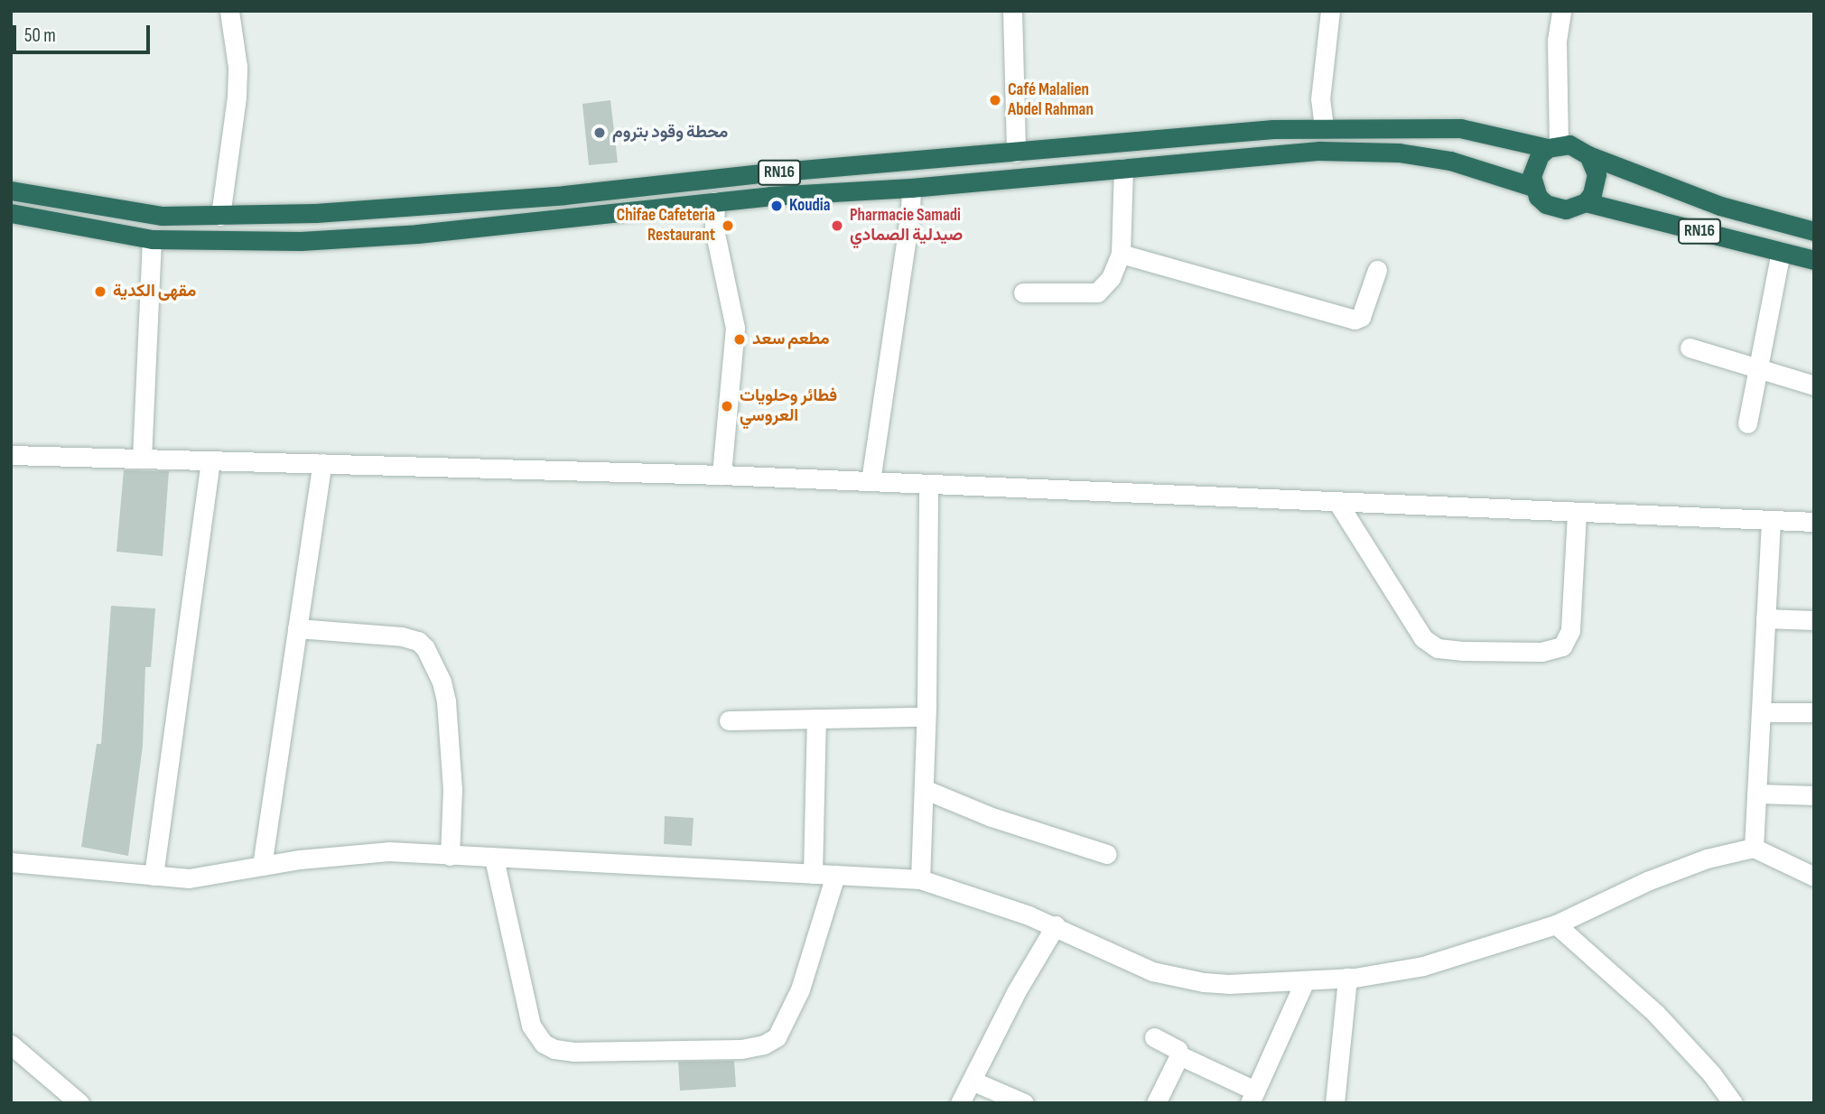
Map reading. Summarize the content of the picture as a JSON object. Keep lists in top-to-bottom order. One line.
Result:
{"streets":{"highway":["RN16"]},"places":["Café Malalien Abdel Rahman","محطة وقود بتروم","Koudia","Chifae Cafeteria Restaurant","Pharmacie Samadi صيدلية الصمادي","مقهى الكدية","مطعم سعد","فطائر وحلويات العروسي"],"scale_bar":"50 m"}
